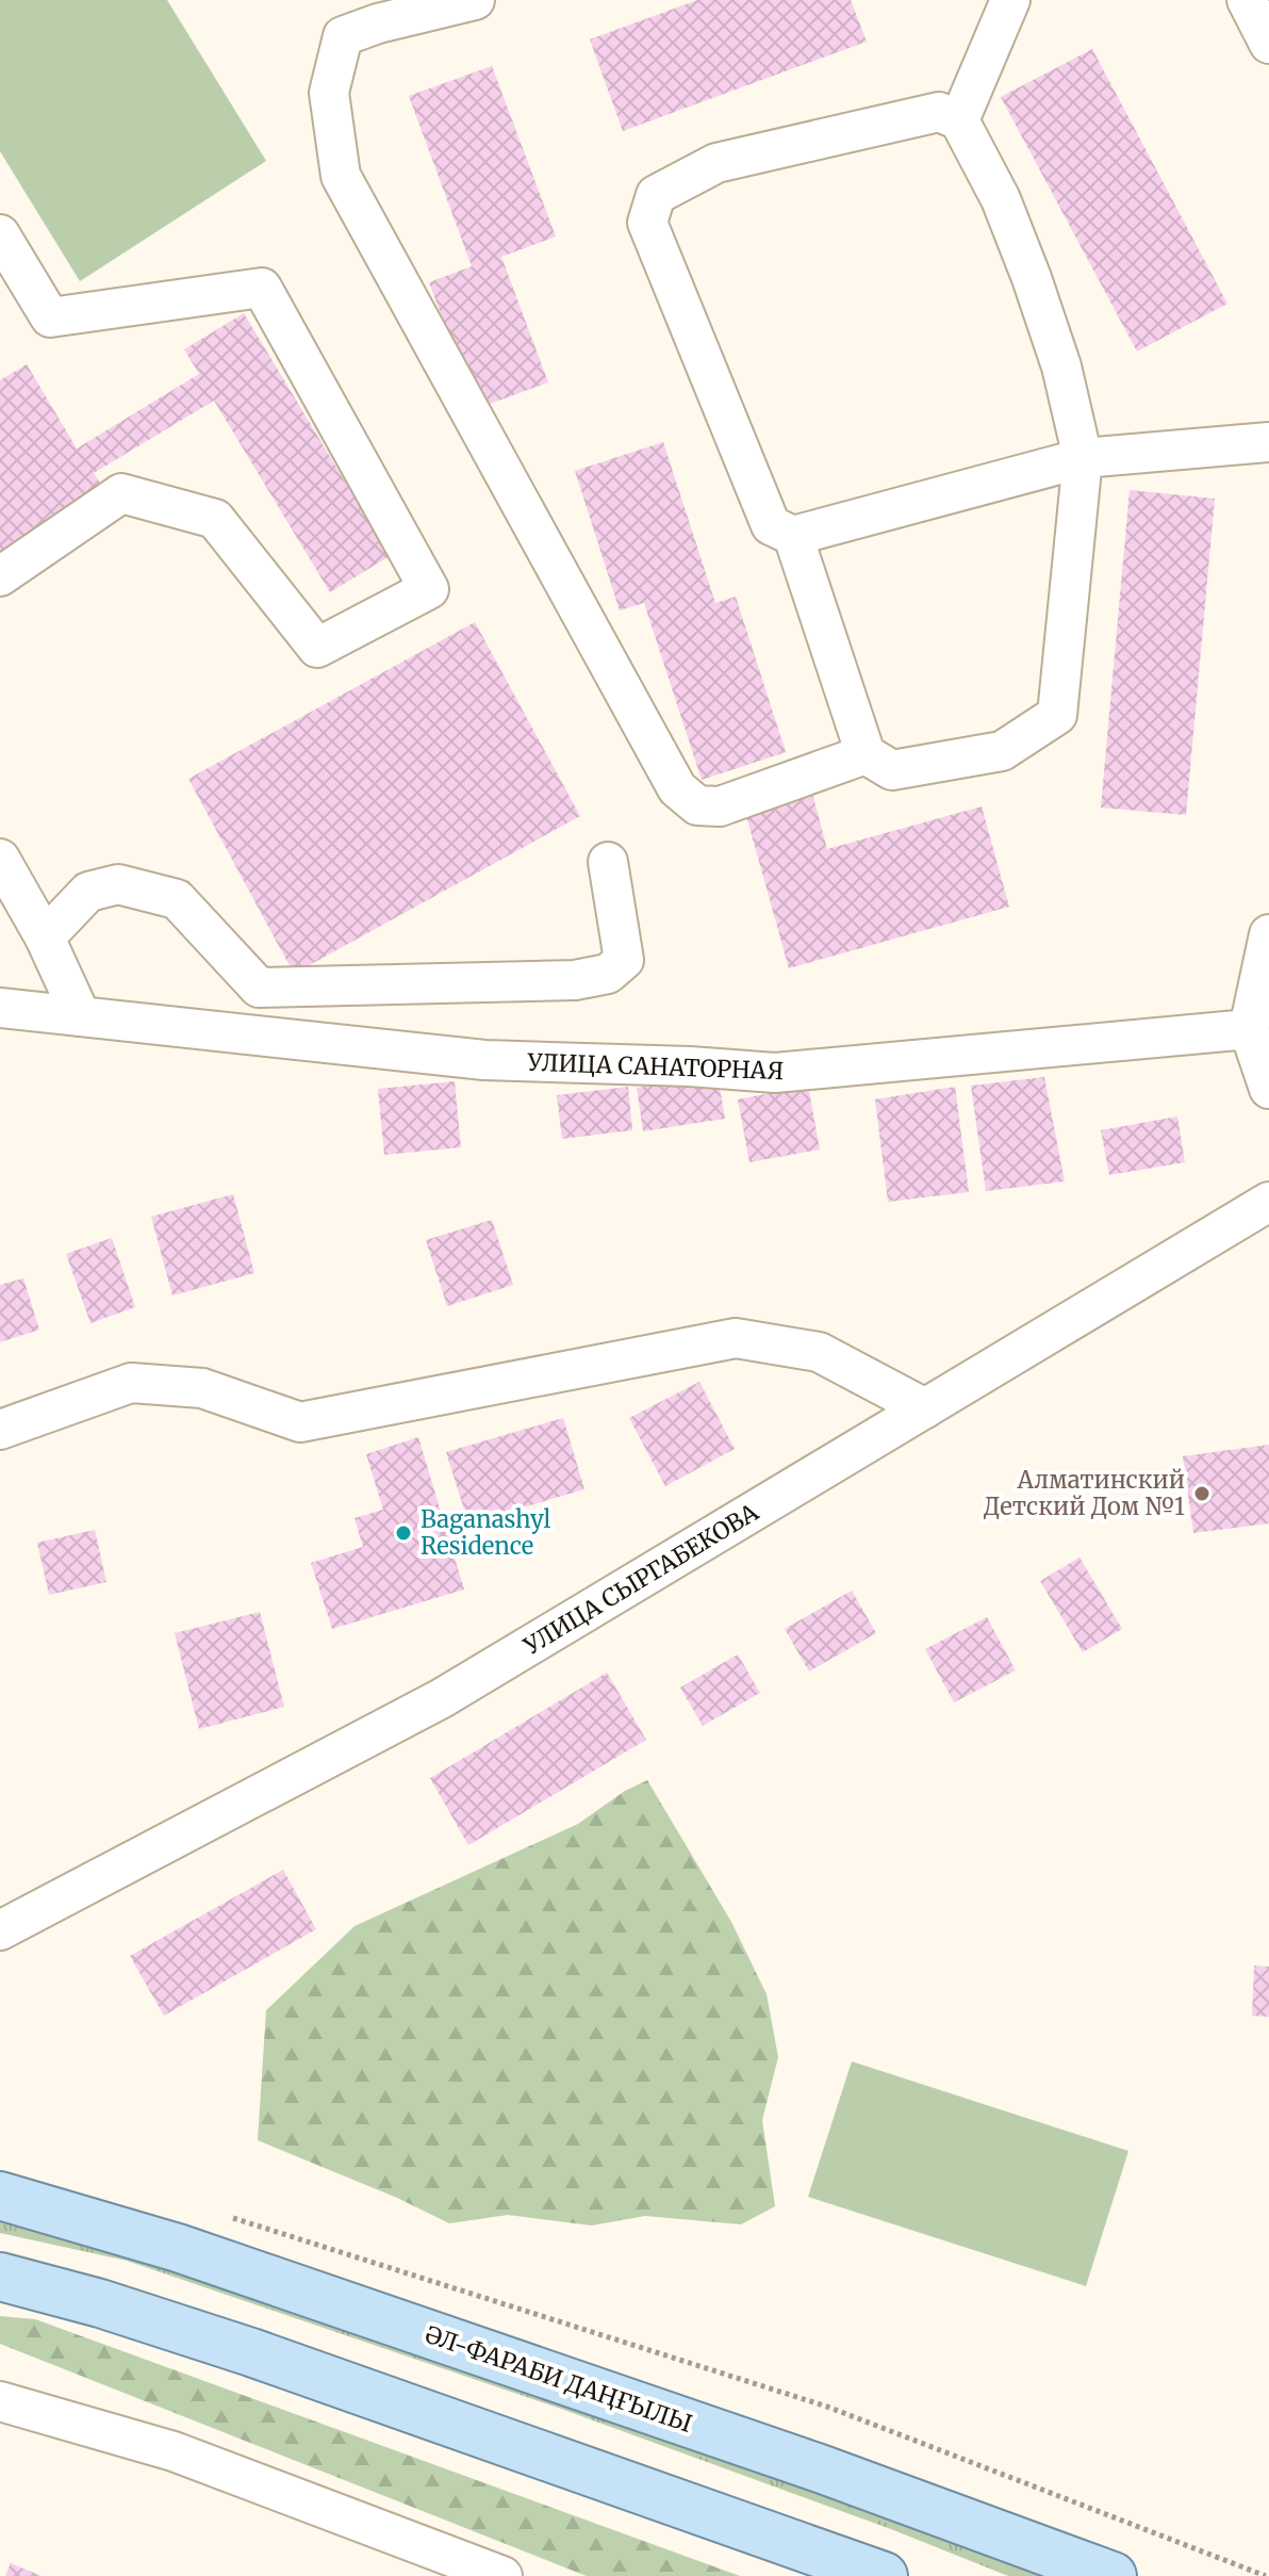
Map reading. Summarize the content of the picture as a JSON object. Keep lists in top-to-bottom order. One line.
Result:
{"streets":{"main road":["ӘЛ-ФАРАБИ ДАҢҒЫЛЫ"],"street":["УЛИЦА САНАТОРНАЯ","УЛИЦА СЫРГАБЕКОВА"]},"places":["Алматинский Детский Дом №1","Baganashyl Residence"]}
